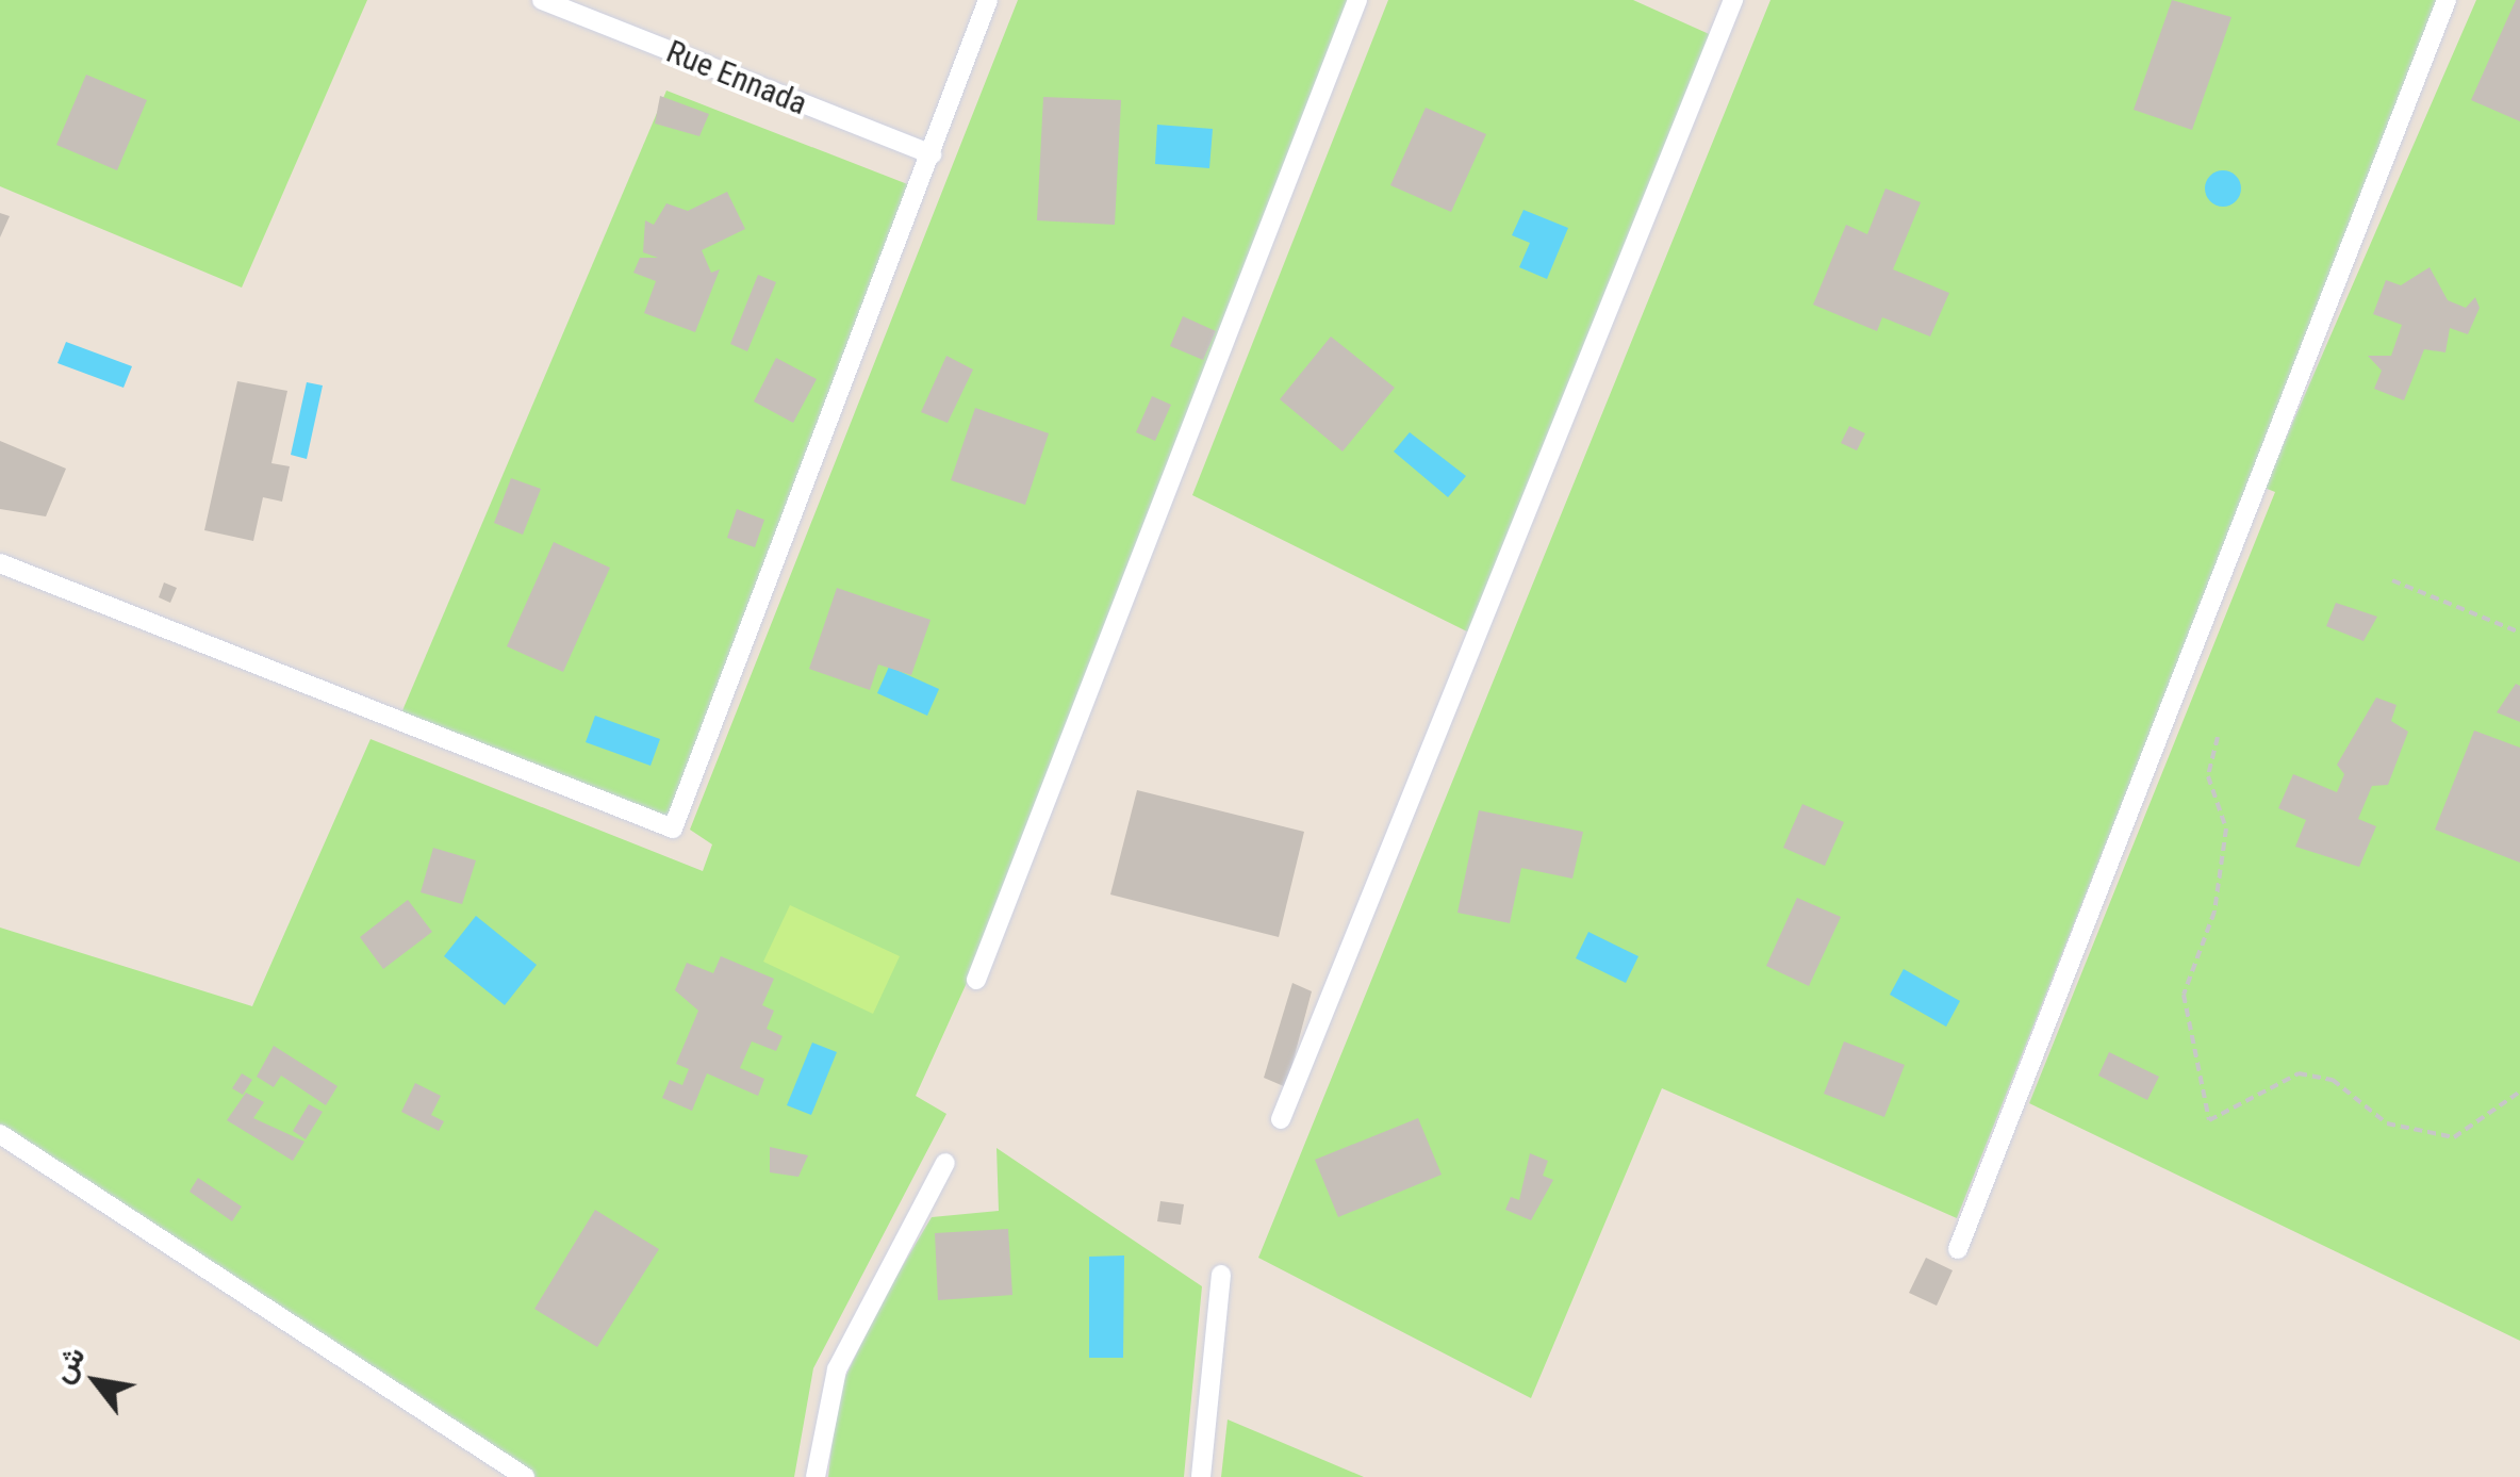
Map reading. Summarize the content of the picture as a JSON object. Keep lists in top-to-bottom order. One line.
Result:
{"streets":{"street":["Rue Ennada"]},"north":"top left"}
